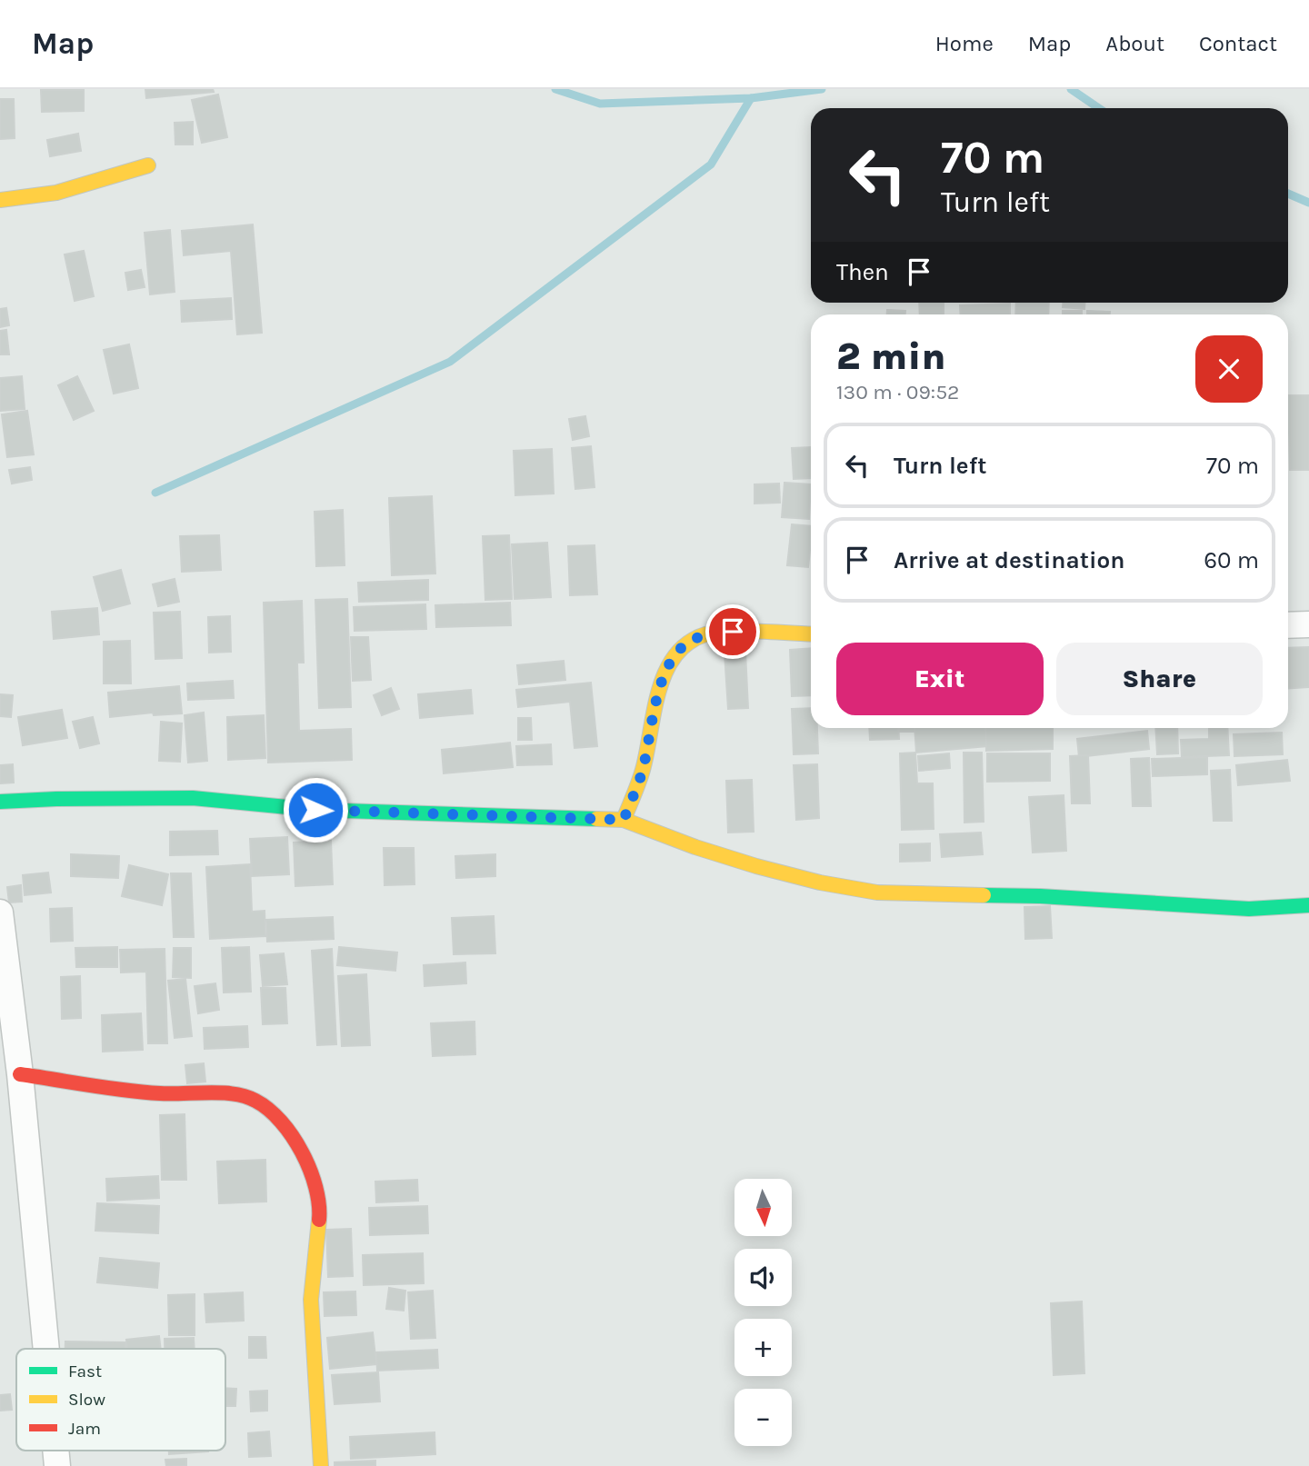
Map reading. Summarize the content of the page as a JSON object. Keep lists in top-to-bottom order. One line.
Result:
{"legend":["Fast","Slow","Jam"],"north":"bottom","page":{"header":"Map","nav":["Home","Map","About","Contact"],"turn":["70 m","Turn left"],"then":"Then","heading":["2 min","130 m · 09:52"],"list":[{"name":"Turn left","value":"70 m"},{"name":"Arrive at destination","value":"60 m"}],"buttons":["Exit","Share"],"map_buttons":["+","−"]}}
